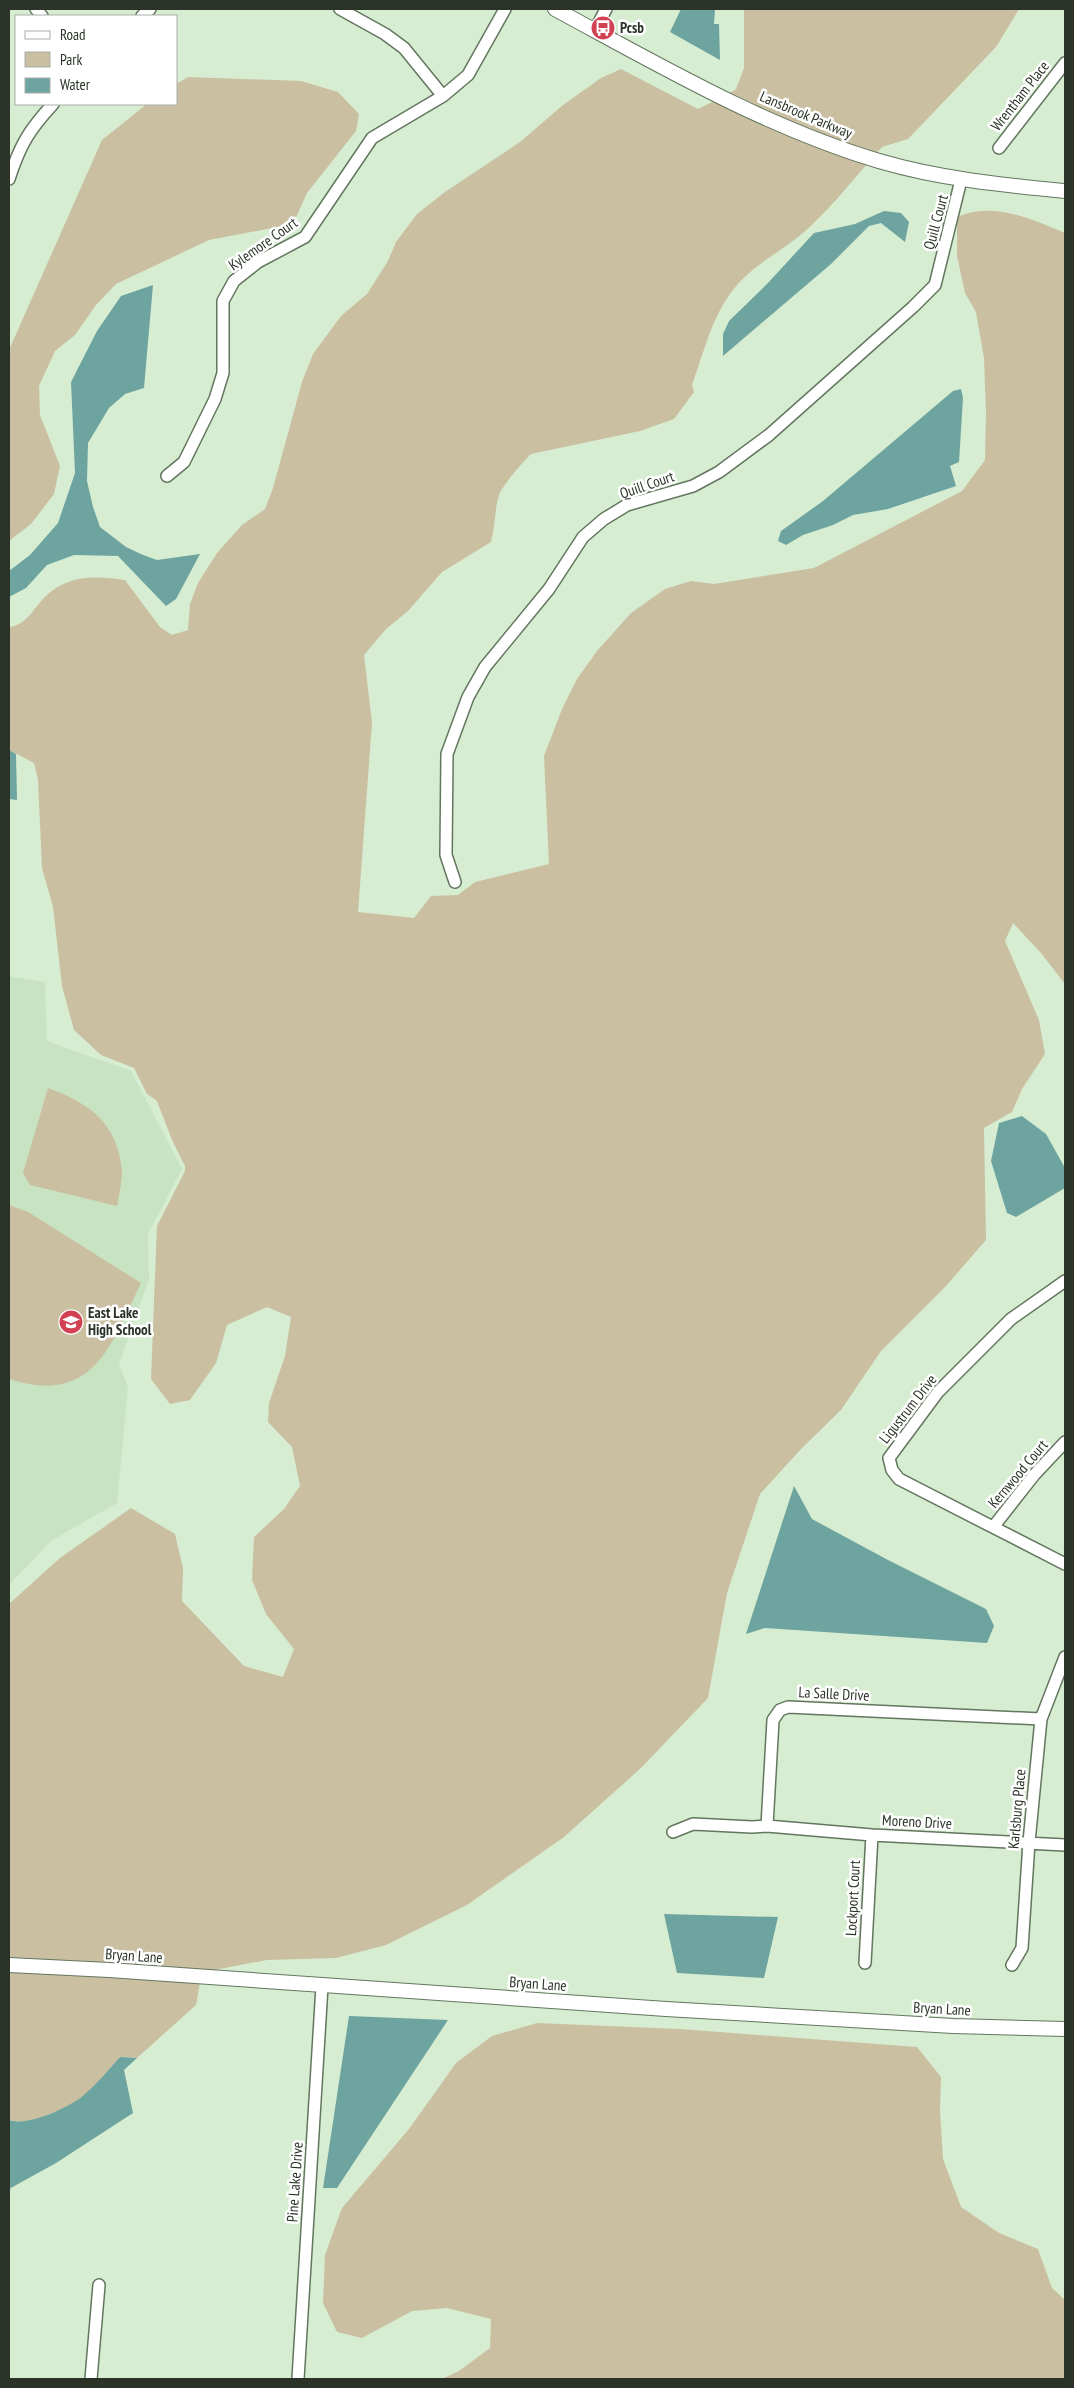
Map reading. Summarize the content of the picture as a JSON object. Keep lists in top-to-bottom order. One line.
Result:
{"streets":{"street":["Wrentham Place","Lansbrook Parkway","Quill Court","Kylemore Court","Ligustrum Drive","Kernwood Court","La Salle Drive","Karlsburg Place","Moreno Drive","Lockport Court","Bryan Lane","Pine Lake Drive"]},"crossings":[["Lansbrook Parkway","Quill Court"],["Ligustrum Drive","Kernwood Court"],["La Salle Drive","Karlsburg Place"],["La Salle Drive","Moreno Drive"],["Karlsburg Place","Moreno Drive"],["Moreno Drive","Lockport Court"],["Bryan Lane","Pine Lake Drive"]],"places":{"bus stop":["Pcsb"],"school or university":["East Lake High School"]},"legend":["Road","Park","Water"]}
